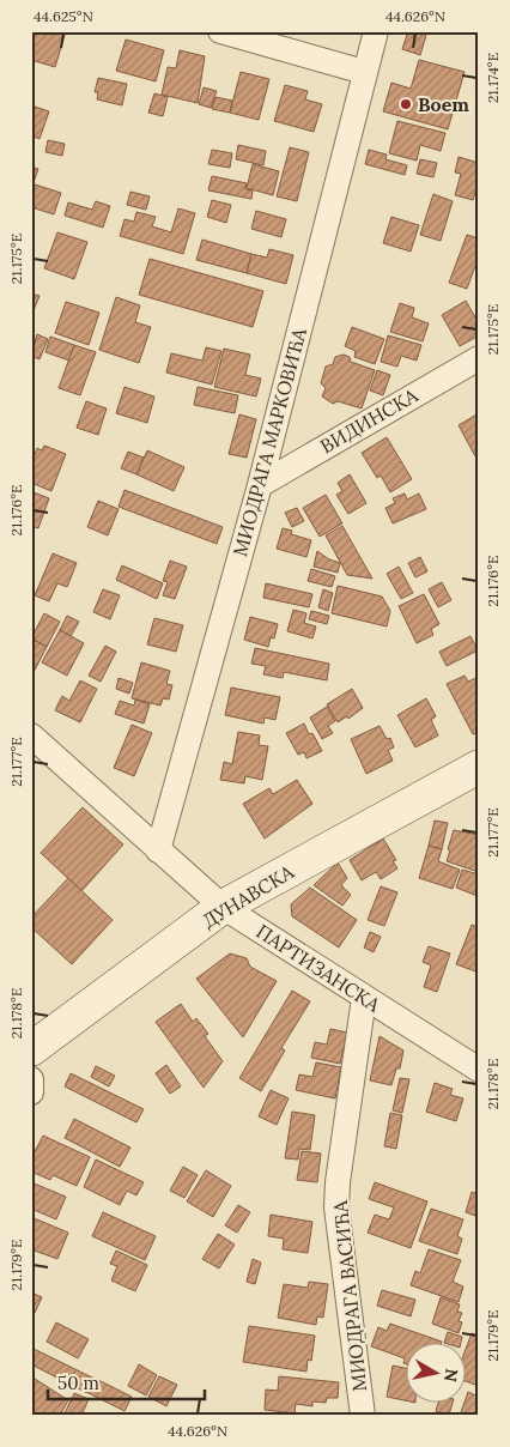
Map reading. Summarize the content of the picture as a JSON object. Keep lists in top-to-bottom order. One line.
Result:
{"streets":{"street":["ВИДИНСКА","МИОДРАГА МАРКОВИЋА","ДУНАВСКА","ПАРТИЗАНСКА","МИОДРАГА ВАСИЋА"]},"crossings":[["ВИДИНСКА","МИОДРАГА МАРКОВИЋА"],["МИОДРАГА МАРКОВИЋА","ПАРТИЗАНСКА"],["ДУНАВСКА","ПАРТИЗАНСКА"],["ПАРТИЗАНСКА","МИОДРАГА ВАСИЋА"]],"places":["Boem"],"scale_bar":"50 m","north":"right","coordinates":["44.625°N","44.626°N","21.174°E","21.175°E","21.176°E","21.177°E","21.178°E","21.179°E"]}
